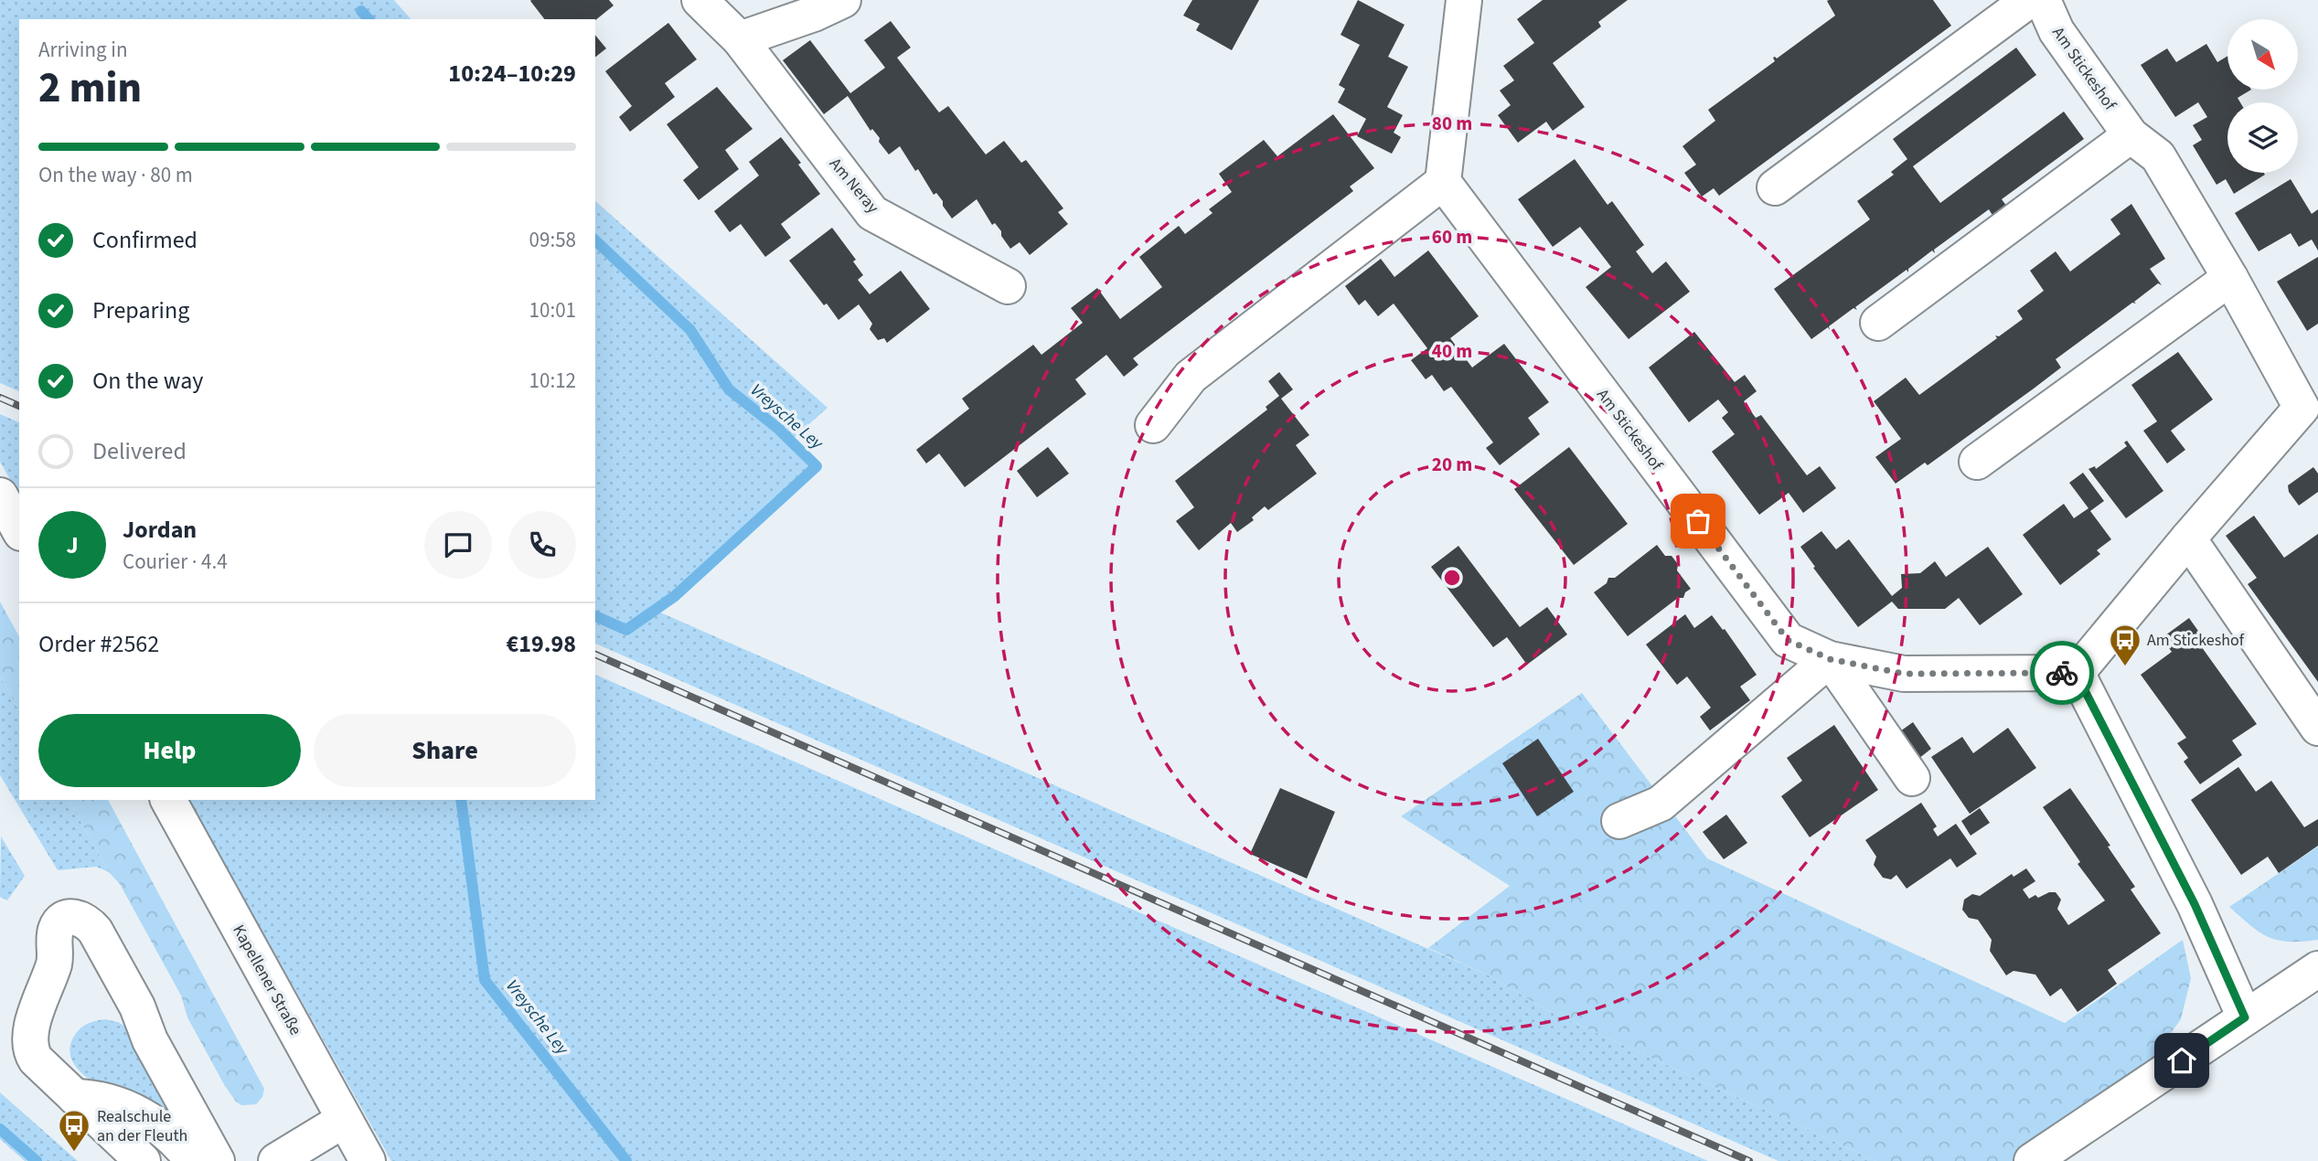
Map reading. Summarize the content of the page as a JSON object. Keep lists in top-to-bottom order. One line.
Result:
{"streets":{"street":["Am Stickeshof","Am Neray","Kapellener Straße"]},"water":["Vreysche Ley"],"places":{"bus stop":["Am Stickeshof","Realschule an der Fleuth"]},"north":"bottom right","page":{"heading":["2 min","Arriving in","10:24–10:29"],"panel":["Jordan","Courier · 4.4","Order #2562","€19.98"],"bar":"On the way · 80 m","list":[["Confirmed","09:58"],["Preparing","10:01"],["On the way","10:12"],"Delivered"],"round":"J","buttons":["Help","Share"]},"rings":["80 m","60 m","40 m","20 m"]}
